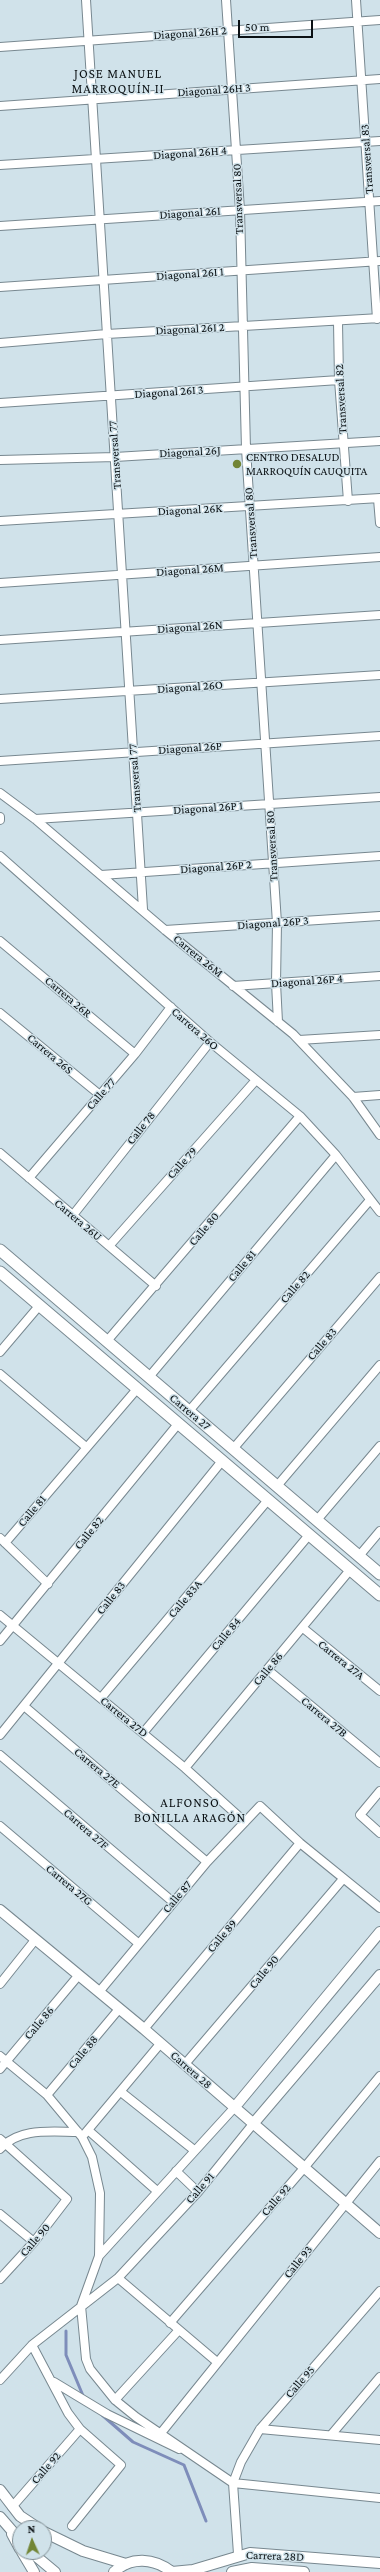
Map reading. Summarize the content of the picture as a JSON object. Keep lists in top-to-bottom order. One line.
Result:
{"streets":{"main road":["Carrera 27"],"street":["Diagonal 26H 2","Diagonal 26H 3","Diagonal 26H 4","Transversal 83","Transversal 80","Diagonal 26I","Diagonal 26I 1","Diagonal 26I 2","Diagonal 26I 3","Transversal 82","Diagonal 26J","Transversal 77","Diagonal 26K","Diagonal 26M","Diagonal 26N","Diagonal 26O","Diagonal 26P","Diagonal 26P 1","Diagonal 26P 2","Diagonal 26P 3","Carrera 26M","Diagonal 26P 4","Carrera 26R","Carrera 26O","Carrera 26S","Calle 77","Calle 78","Calle 79","Carrera 26U","Calle 80","Calle 81","Calle 82","Calle 83","Calle 83A","Calle 84","Carrera 27A","Calle 86","Carrera 27D","Carrera 27B","Carrera 27E","Carrera 27F","Carrera 27G","Calle 87","Calle 89","Calle 90","Calle 88","Carrera 28","Calle 91","Calle 92","Calle 93","Calle 95","Carrera 28D"]},"crossings":[["Diagonal 26H 2","Transversal 83"],["Diagonal 26H 2","Transversal 80"],["Diagonal 26H 2","Transversal 77"],["Diagonal 26H 3","Transversal 83"],["Diagonal 26H 3","Transversal 80"],["Diagonal 26H 3","Transversal 77"],["Diagonal 26H 4","Transversal 83"],["Diagonal 26H 4","Transversal 80"],["Diagonal 26H 4","Transversal 77"],["Transversal 83","Diagonal 26I"],["Transversal 83","Diagonal 26I 1"],["Transversal 83","Diagonal 26I 2"],["Transversal 80","Diagonal 26I"],["Transversal 80","Diagonal 26I 1"],["Transversal 80","Diagonal 26I 2"],["Transversal 80","Diagonal 26I 3"],["Transversal 80","Diagonal 26J"],["Transversal 80","Diagonal 26K"],["Transversal 80","Diagonal 26M"],["Transversal 80","Diagonal 26N"],["Transversal 80","Diagonal 26O"],["Transversal 80","Diagonal 26P"],["Transversal 80","Diagonal 26P 1"],["Transversal 80","Diagonal 26P 2"],["Transversal 80","Diagonal 26P 3"],["Transversal 80","Carrera 26M"],["Transversal 80","Diagonal 26P 4"],["Diagonal 26I","Transversal 77"],["Diagonal 26I 1","Transversal 77"],["Diagonal 26I 2","Transversal 82"],["Diagonal 26I 2","Transversal 77"],["Diagonal 26I 3","Transversal 82"],["Diagonal 26I 3","Transversal 77"],["Transversal 82","Diagonal 26J"],["Transversal 82","Diagonal 26K"],["Diagonal 26J","Transversal 77"],["Transversal 77","Diagonal 26K"],["Transversal 77","Diagonal 26M"],["Transversal 77","Diagonal 26N"],["Transversal 77","Diagonal 26O"],["Transversal 77","Diagonal 26P"],["Transversal 77","Diagonal 26P 1"],["Transversal 77","Diagonal 26P 2"],["Transversal 77","Carrera 26M"],["Diagonal 26P 1","Carrera 26M"],["Diagonal 26P 2","Carrera 26M"],["Diagonal 26P 3","Carrera 26M"],["Carrera 26M","Diagonal 26P 4"],["Carrera 26R","Calle 77"],["Carrera 26O","Calle 77"],["Carrera 26O","Calle 78"],["Carrera 26O","Calle 79"],["Carrera 26O","Calle 80"],["Carrera 26O","Calle 81"],["Carrera 26O","Calle 82"],["Carrera 26S","Calle 77"],["Calle 77","Carrera 26U"],["Calle 78","Carrera 26U"],["Calle 79","Carrera 26U"],["Carrera 26U","Calle 80"],["Calle 80","Carrera 27"],["Calle 81","Carrera 27"],["Calle 82","Carrera 27"],["Calle 82","Carrera 27D"],["Calle 83","Carrera 27"],["Calle 83","Carrera 27D"],["Calle 83","Carrera 27E"],["Carrera 27","Calle 83A"],["Carrera 27","Calle 84"],["Carrera 27","Calle 86"],["Calle 83A","Carrera 27D"],["Calle 84","Carrera 27D"],["Carrera 27A","Calle 86"],["Calle 86","Carrera 27D"],["Calle 86","Carrera 27B"],["Calle 86","Carrera 28"],["Carrera 27D","Calle 87"],["Carrera 27E","Calle 87"],["Carrera 27F","Calle 87"],["Carrera 27G","Calle 87"],["Calle 87","Calle 89"],["Calle 87","Carrera 28"],["Calle 89","Carrera 28"],["Calle 90","Carrera 28"],["Calle 88","Carrera 28"],["Carrera 28","Calle 91"],["Carrera 28","Calle 92"],["Carrera 28","Calle 93"]],"districts":["JOSE MANUEL MARROQUÍN II","ALFONSO BONILLA ARAGÓN"],"places":["CENTRO DESALUD MARROQUÍN CAUQUITA"],"scale_bar":"50 m","north":"top"}
